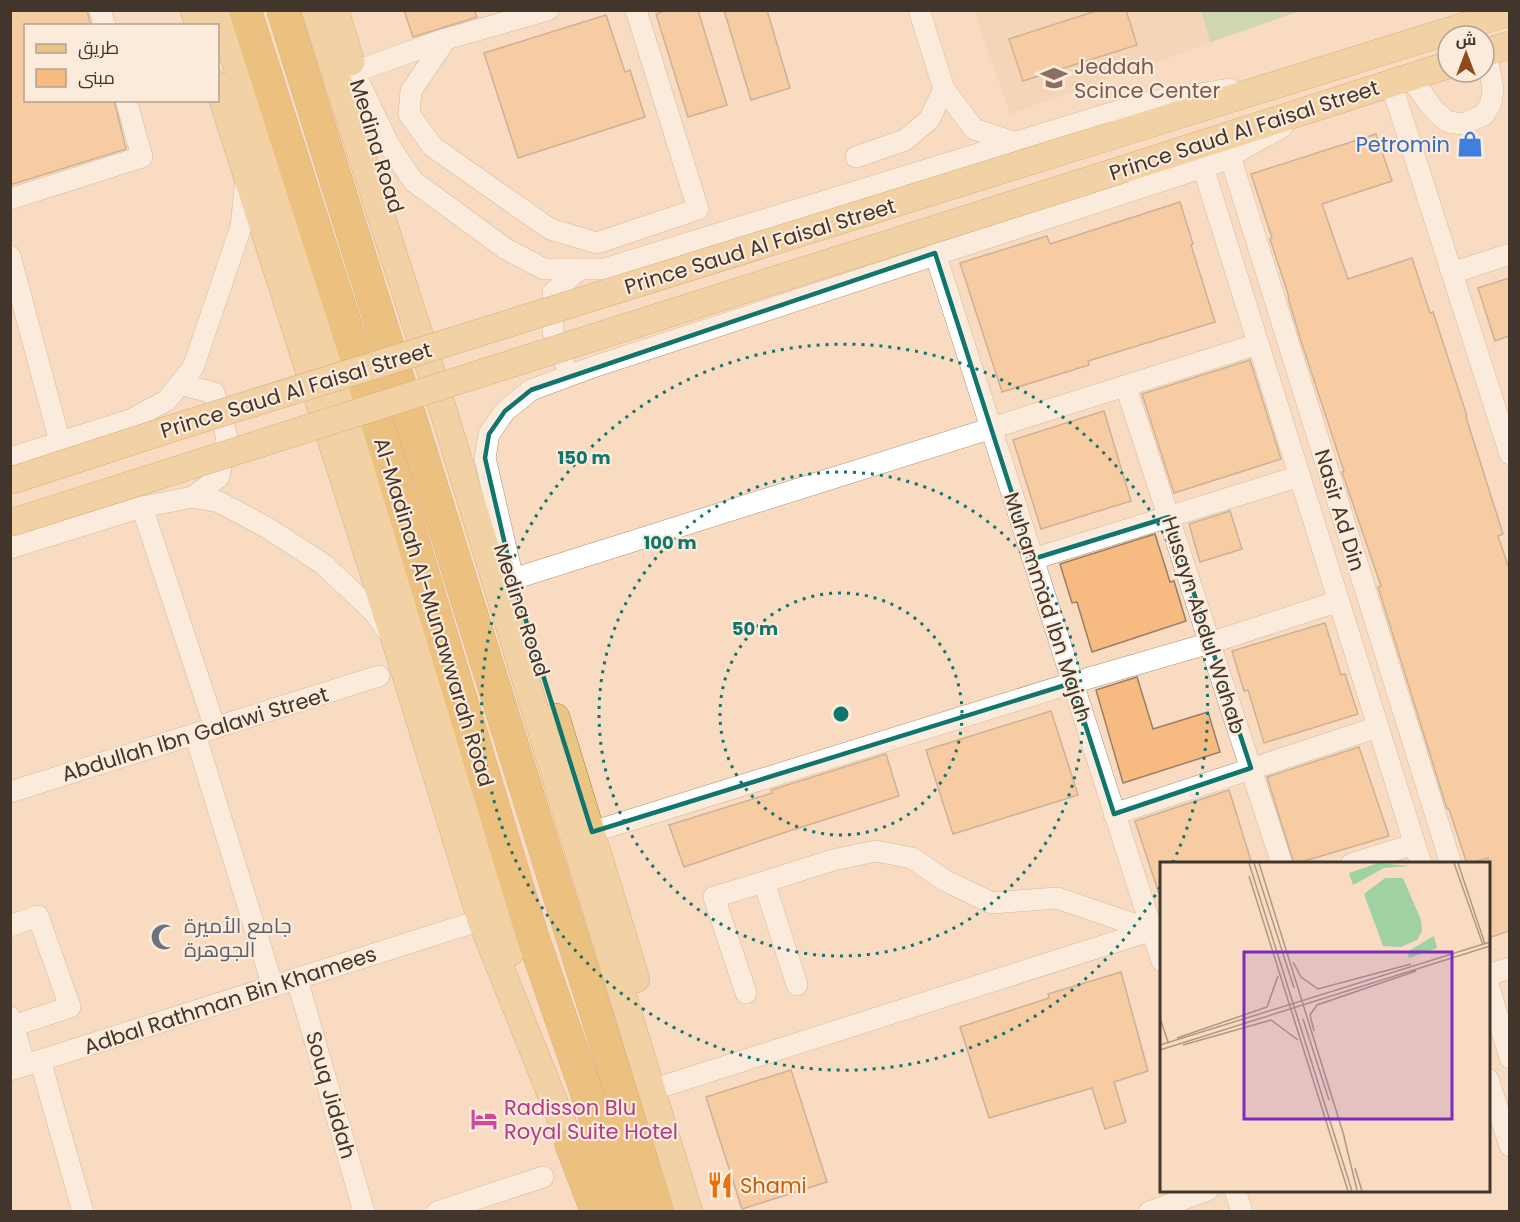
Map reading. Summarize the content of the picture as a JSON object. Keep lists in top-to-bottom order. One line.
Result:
{"streets":{"highway":["Al-Madinah Al-Munawwarah Road"],"main road":["Prince Saud Al Faisal Street","Medina Road"],"street":["Nasir Ad Din","Muhammad Ibn Majah","Husayn Abdul Wahab","Abdullah Ibn Galawi Street","Adbal Rathman Bin Khamees","Souq Jiddah"]},"crossings":[["Adbal Rathman Bin Khamees","Souq Jiddah"]],"places":{"school or university":["Jeddah Scince Center"],"shop":["Petromin"],"mosque":["جامع الأميرة الجوهرة"],"hotel":["Radisson Blu Royal Suite Hotel"],"restaurant":["Shami"]},"legend":["طريق","مبنى"],"north":"top","rings":["150 m","100 m","50 m"]}
